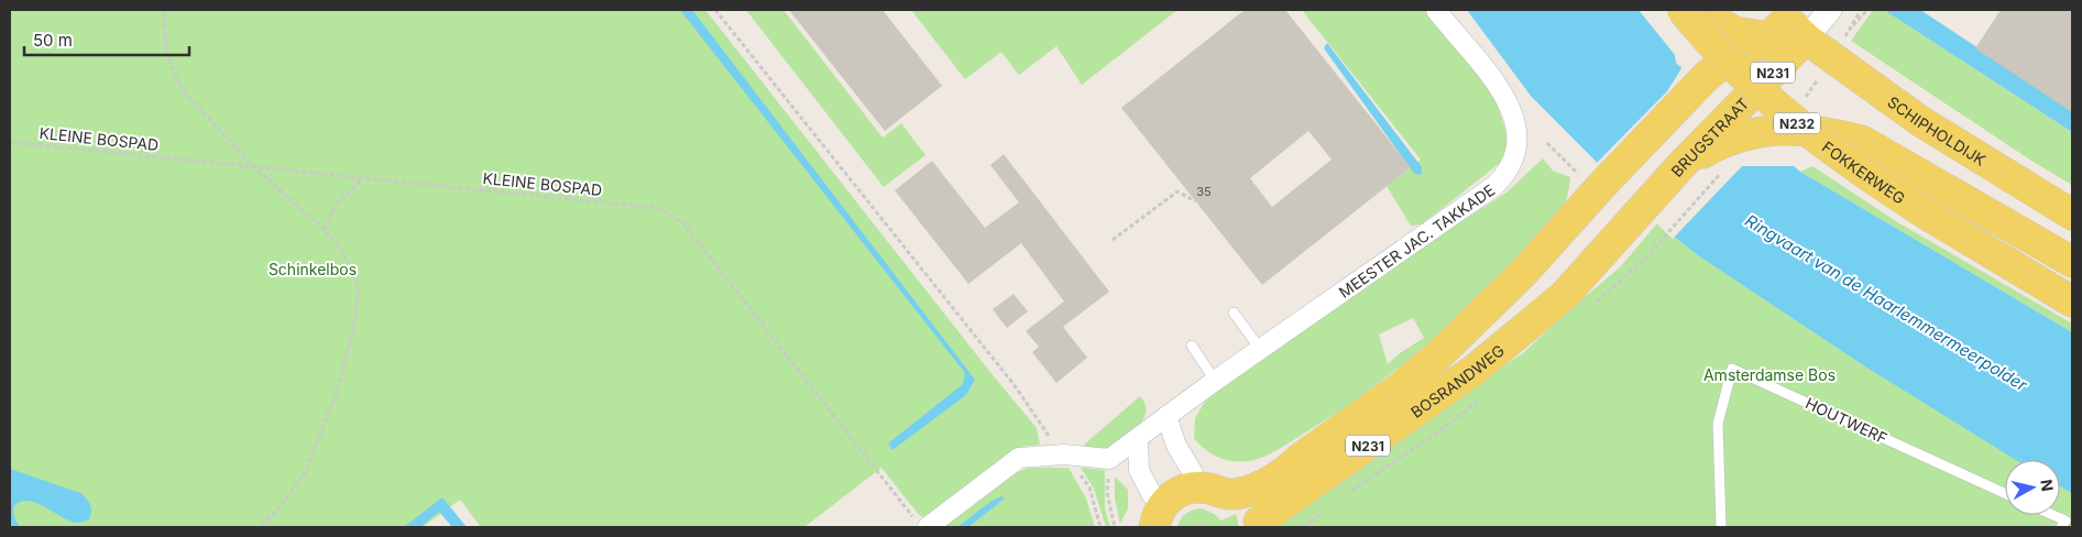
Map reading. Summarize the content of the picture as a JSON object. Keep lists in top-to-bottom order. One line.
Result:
{"streets":{"main road":["N231","N232","SCHIPHOLDIJK","BRUGSTRAAT","FOKKERWEG","BOSRANDWEG"],"street":["MEESTER JAC. TAKKADE"],"lane":["HOUTWERF"],"path":["KLEINE BOSPAD"]},"crossings":[["N231","BOSRANDWEG"],["N232","BRUGSTRAAT"],["SCHIPHOLDIJK","BRUGSTRAAT"],["BRUGSTRAAT","BOSRANDWEG"]],"water":["Ringvaart van de Haarlemmermeerpolder"],"parks":["Schinkelbos","Amsterdamse Bos"],"house_numbers":["35"],"scale_bar":"50 m","north":"right"}
